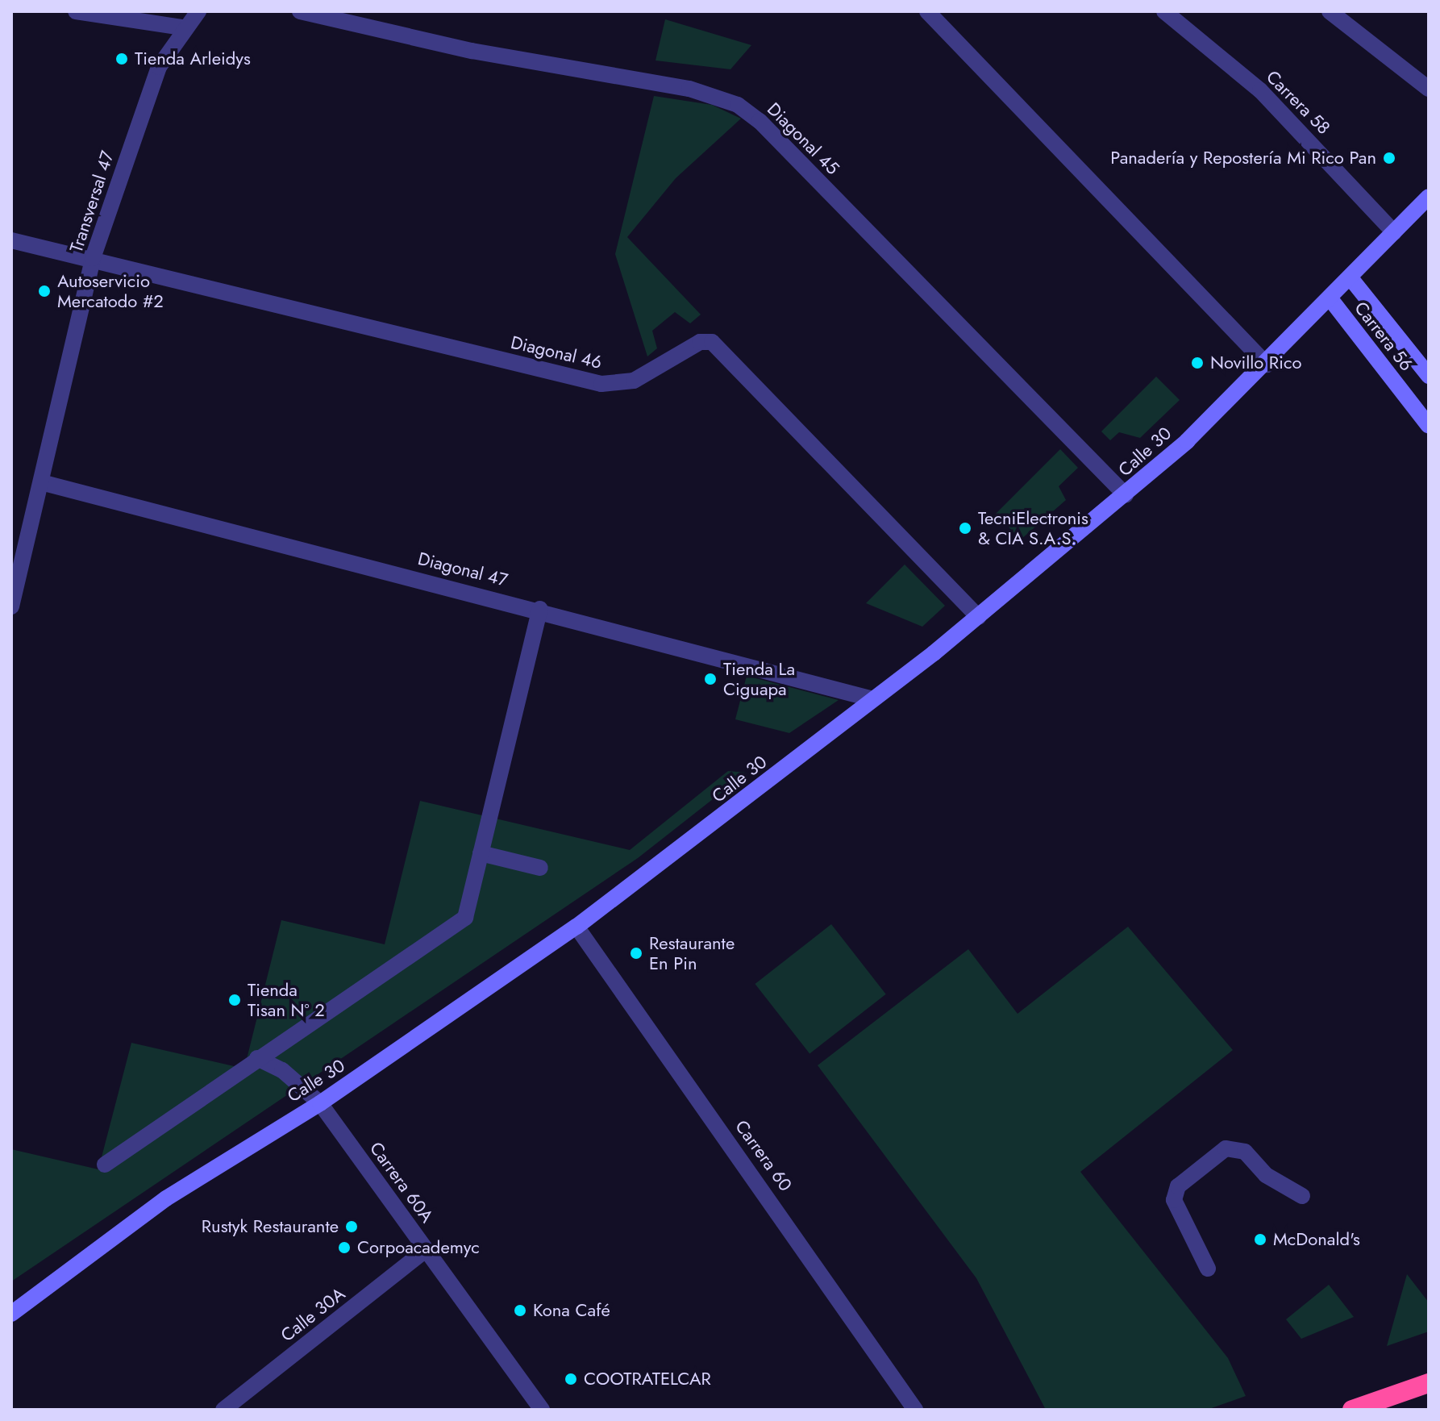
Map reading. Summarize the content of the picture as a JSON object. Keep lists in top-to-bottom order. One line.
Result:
{"streets":{"main road":["Carrera 56","Calle 30"],"street":["Carrera 58","Diagonal 45","Transversal 47","Diagonal 46","Diagonal 47","Carrera 60","Carrera 60A","Calle 30A"]},"crossings":[["Carrera 58","Calle 30"],["Diagonal 45","Calle 30"],["Transversal 47","Diagonal 46"],["Transversal 47","Diagonal 47"],["Carrera 56","Calle 30"],["Diagonal 46","Calle 30"],["Calle 30","Diagonal 47"],["Calle 30","Carrera 60"],["Calle 30","Carrera 60A"],["Carrera 60A","Calle 30A"]],"places":["Tienda Arleidys","Panadería y Repostería Mi Rico Pan","Autoservicio Mercatodo #2","Novillo Rico","TecniElectronis & CIA S.A.S.","Tienda La Ciguapa","Restaurante En Pin","Tienda Tisan N° 2","Rustyk Restaurante","McDonald's","Corpoacademyc","Kona Café","COOTRATELCAR"]}
